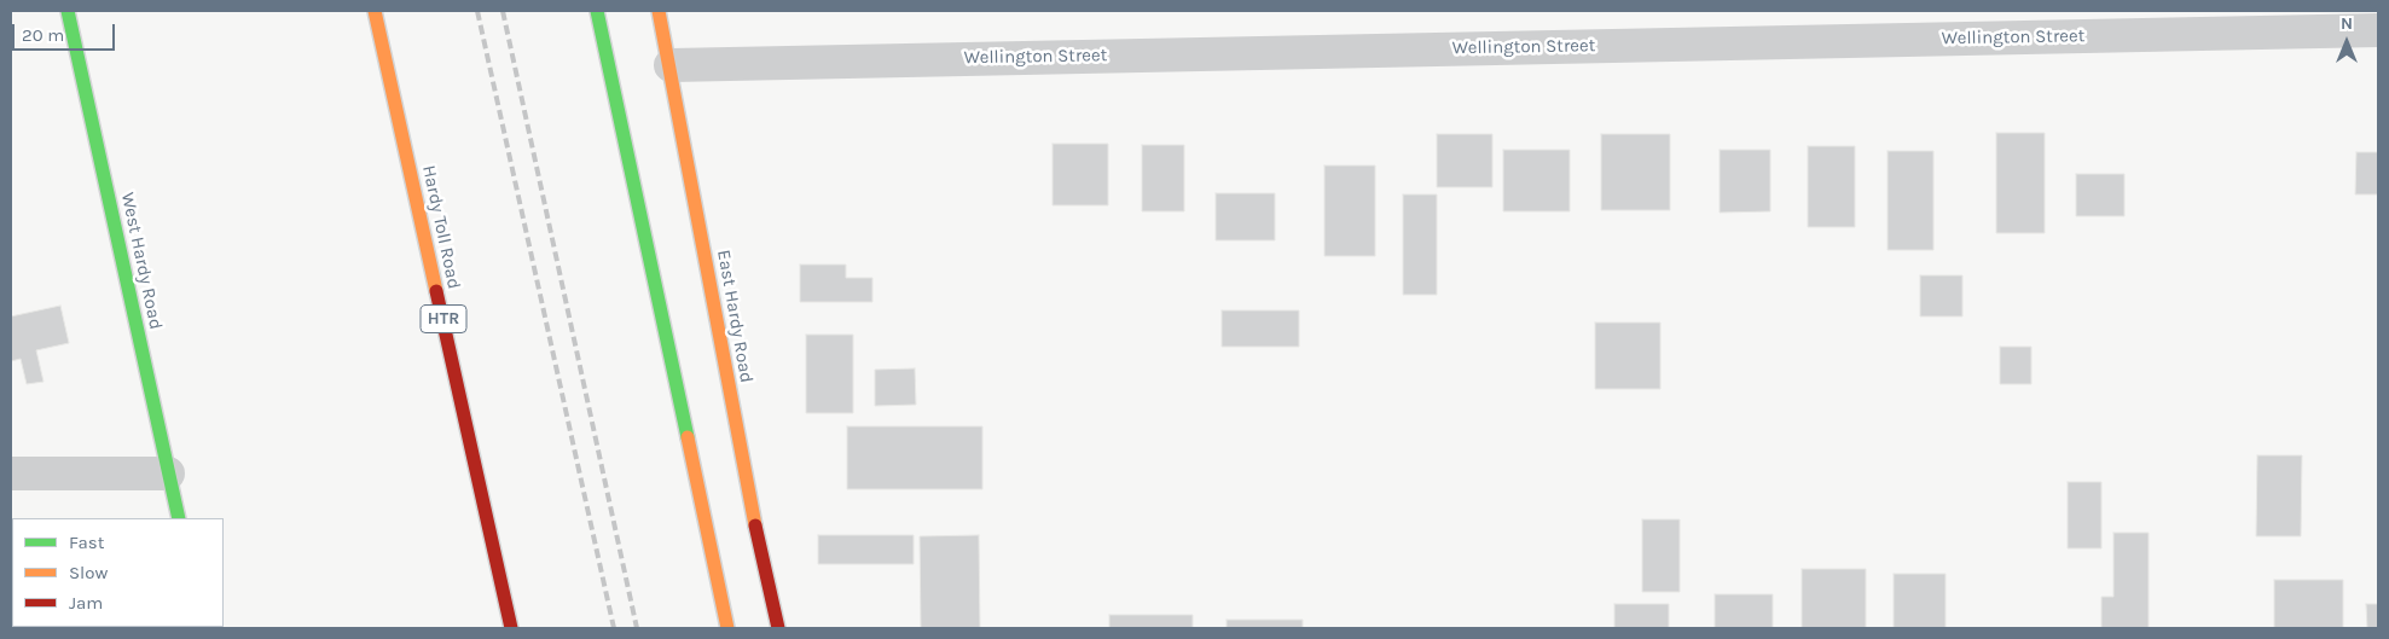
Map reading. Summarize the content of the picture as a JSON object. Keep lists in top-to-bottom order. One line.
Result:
{"streets":{"main road":["Hardy Toll Road","West Hardy Road","East Hardy Road","HTR"],"street":["Wellington Street"]},"crossings":[["Wellington Street","East Hardy Road"]],"legend":["Fast","Slow","Jam"],"scale_bar":"20 m","north":"top"}
